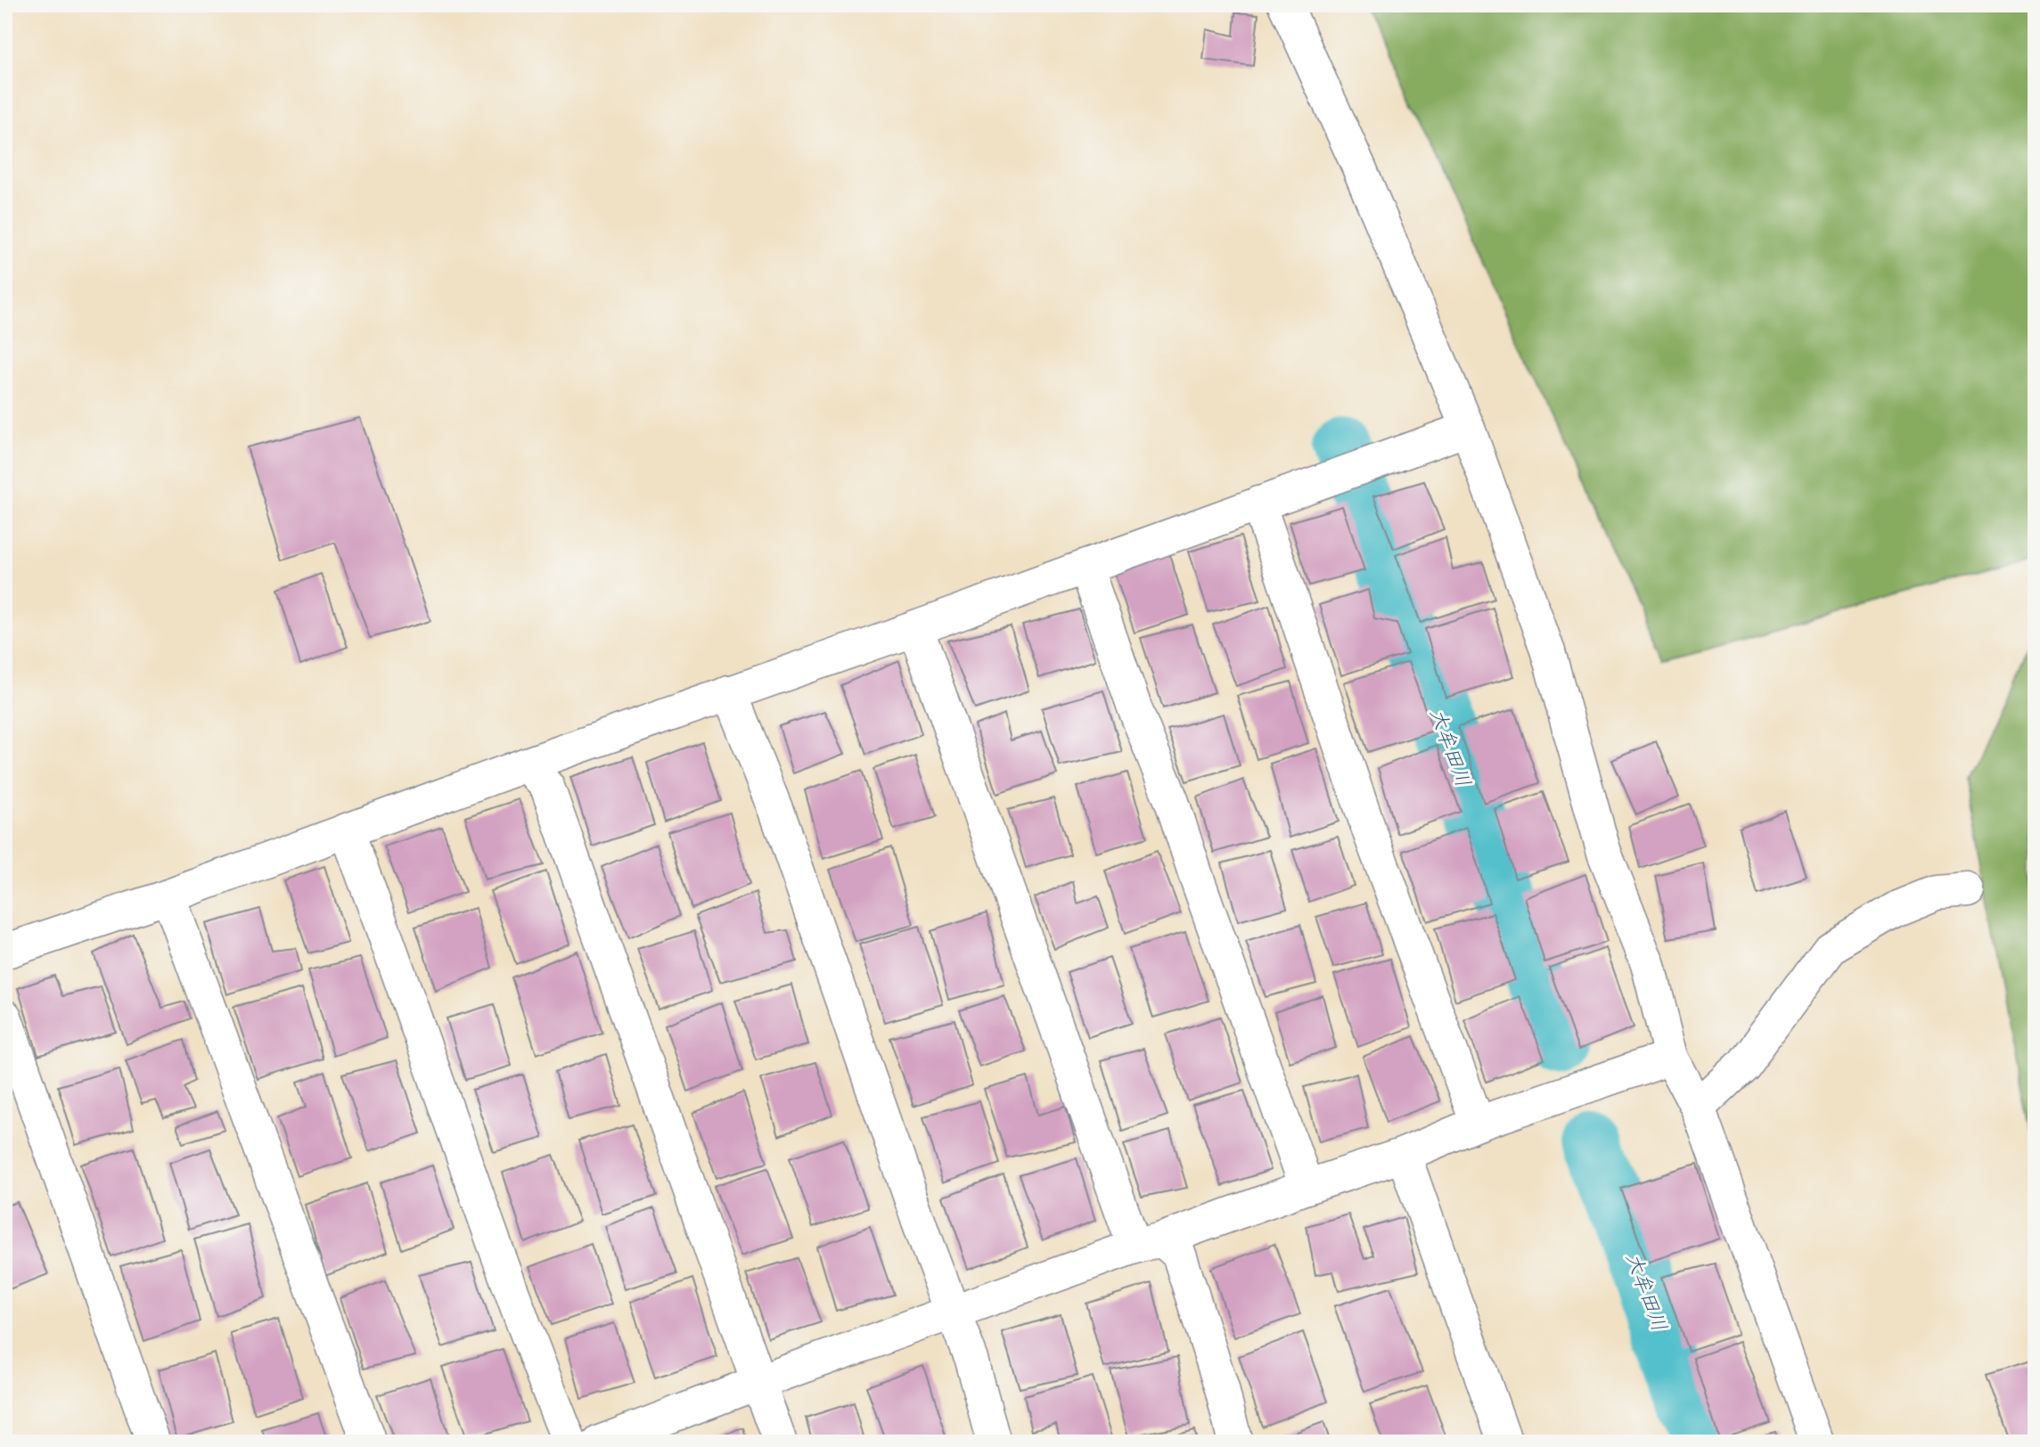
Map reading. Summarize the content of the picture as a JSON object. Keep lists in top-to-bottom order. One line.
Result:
{"water":["大牟田川"]}
